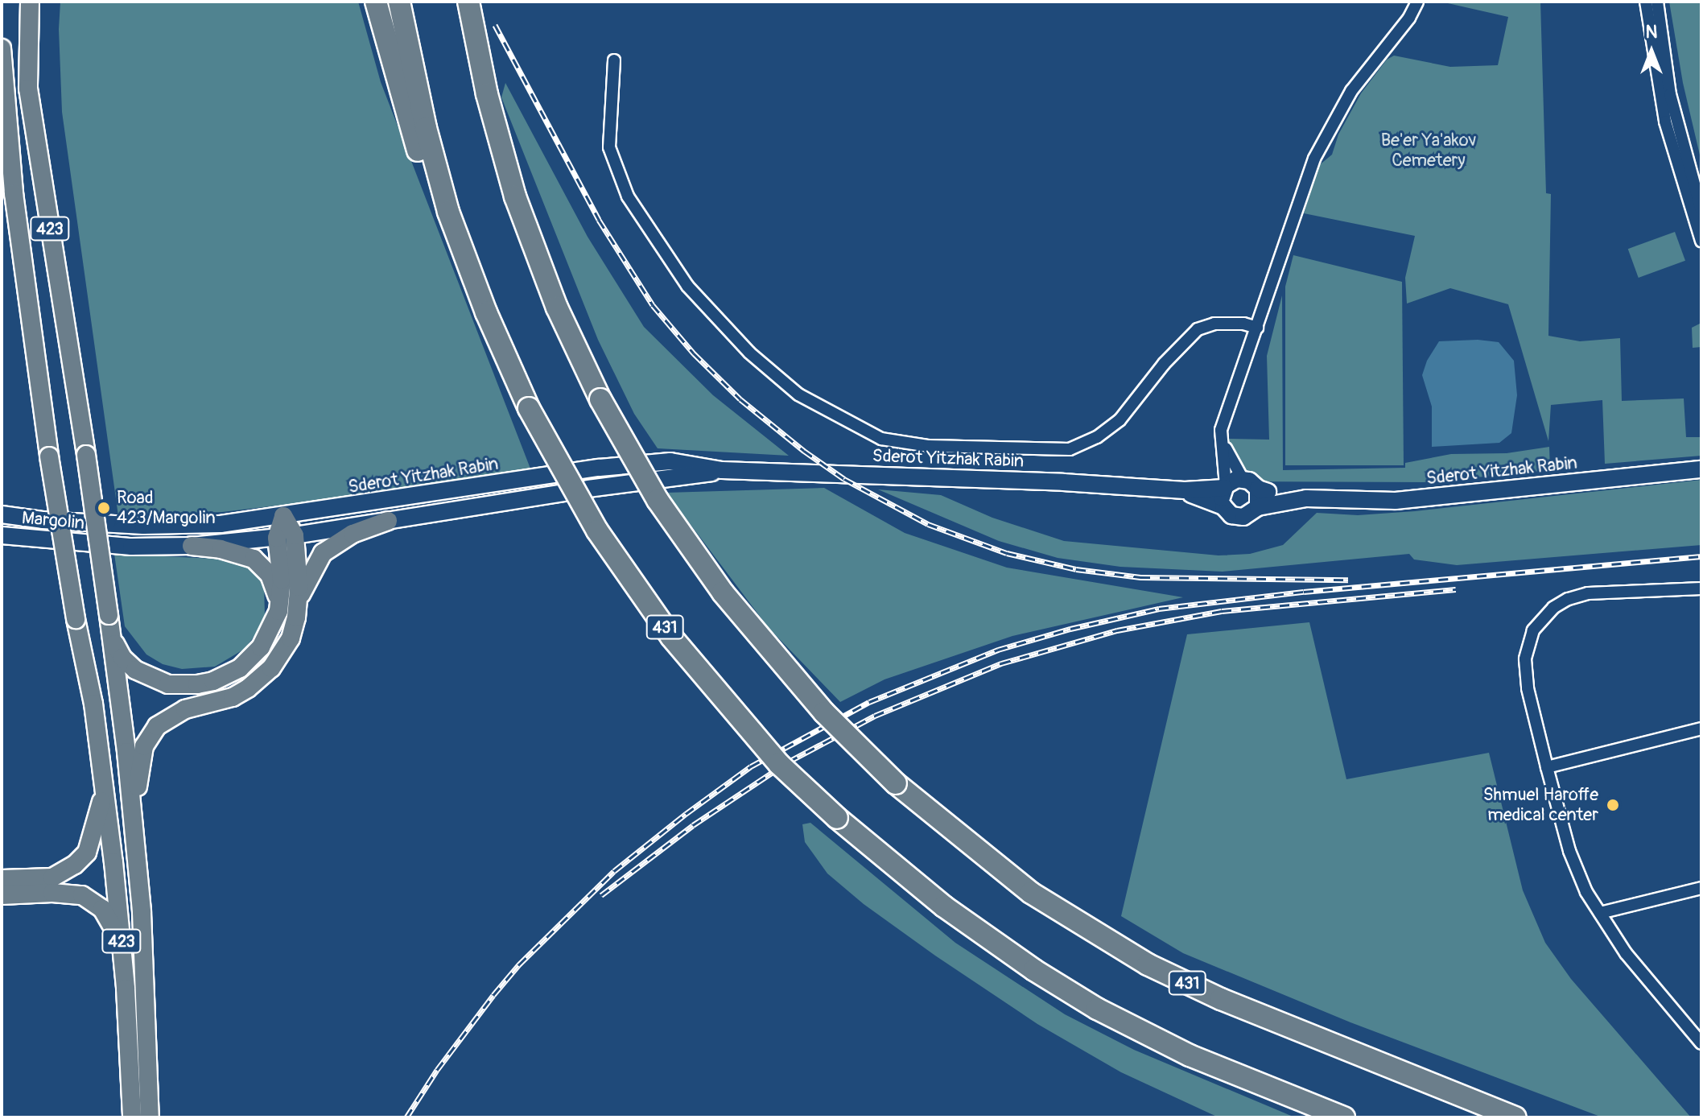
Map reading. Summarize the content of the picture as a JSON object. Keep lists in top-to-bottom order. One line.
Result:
{"streets":{"highway":["431"],"main road":["423","Sderot Yitzhak Rabin","Margolin"]},"crossings":[["Sderot Yitzhak Rabin","Margolin"]],"parks":["Be'er Ya'akov Cemetery"],"places":["Road 423/Margolin","Shmuel Haroffe medical center"],"north":"top"}
